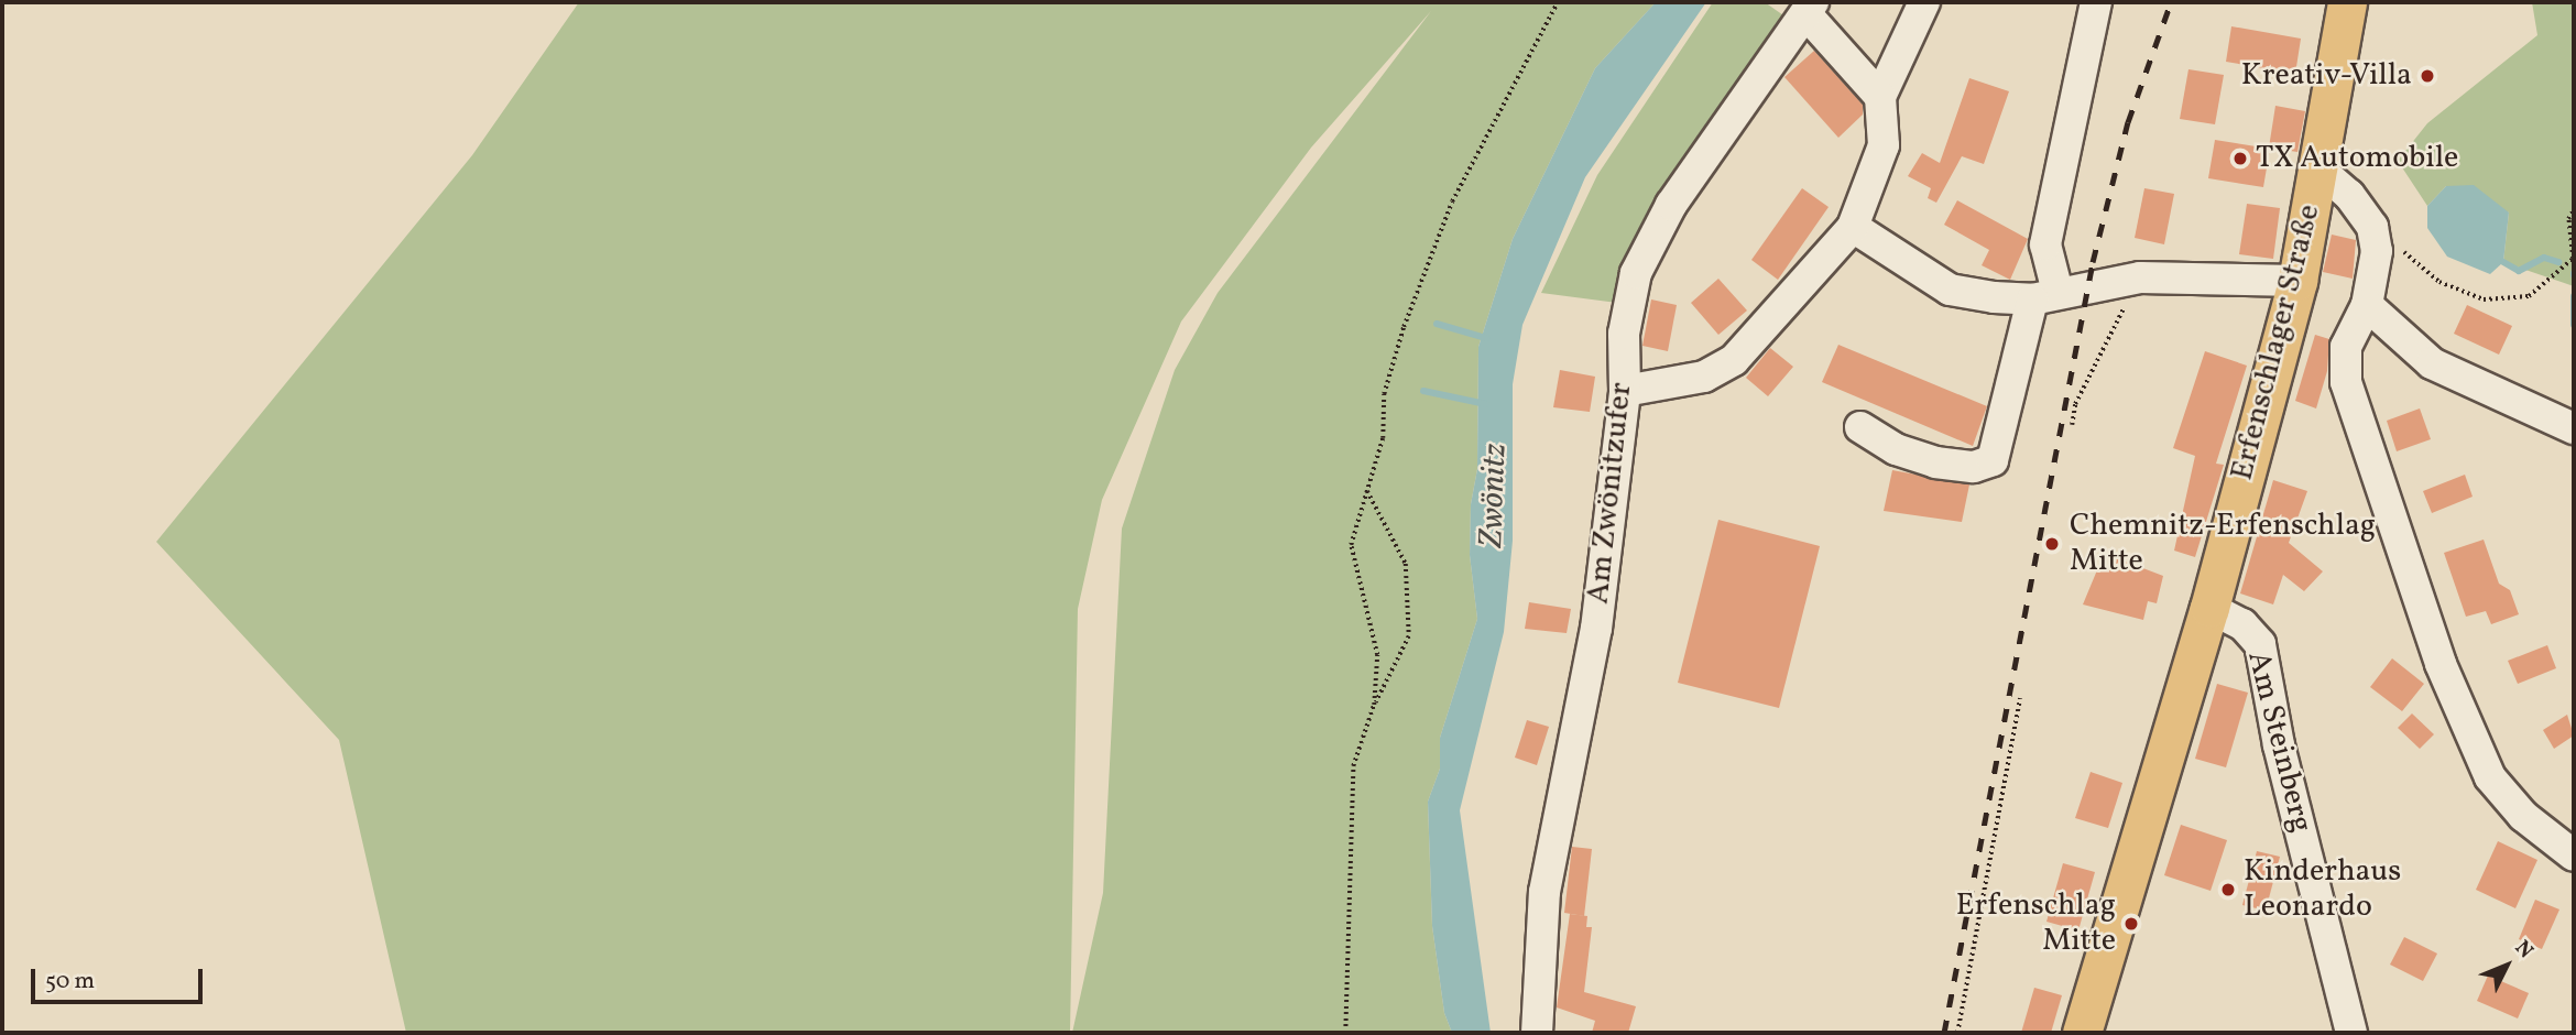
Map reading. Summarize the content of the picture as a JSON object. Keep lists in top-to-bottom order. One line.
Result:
{"streets":{"main road":["Erfenschlager Straße"],"street":["Am Zwönitzufer","Am Steinberg"]},"crossings":[["Erfenschlager Straße","Am Steinberg"]],"water":["Zwönitz"],"places":["Kreativ-Villa","TX Automobile","Chemnitz-Erfenschlag Mitte","Kinderhaus Leonardo","Erfenschlag Mitte"],"scale_bar":"50 m","north":"top right"}
